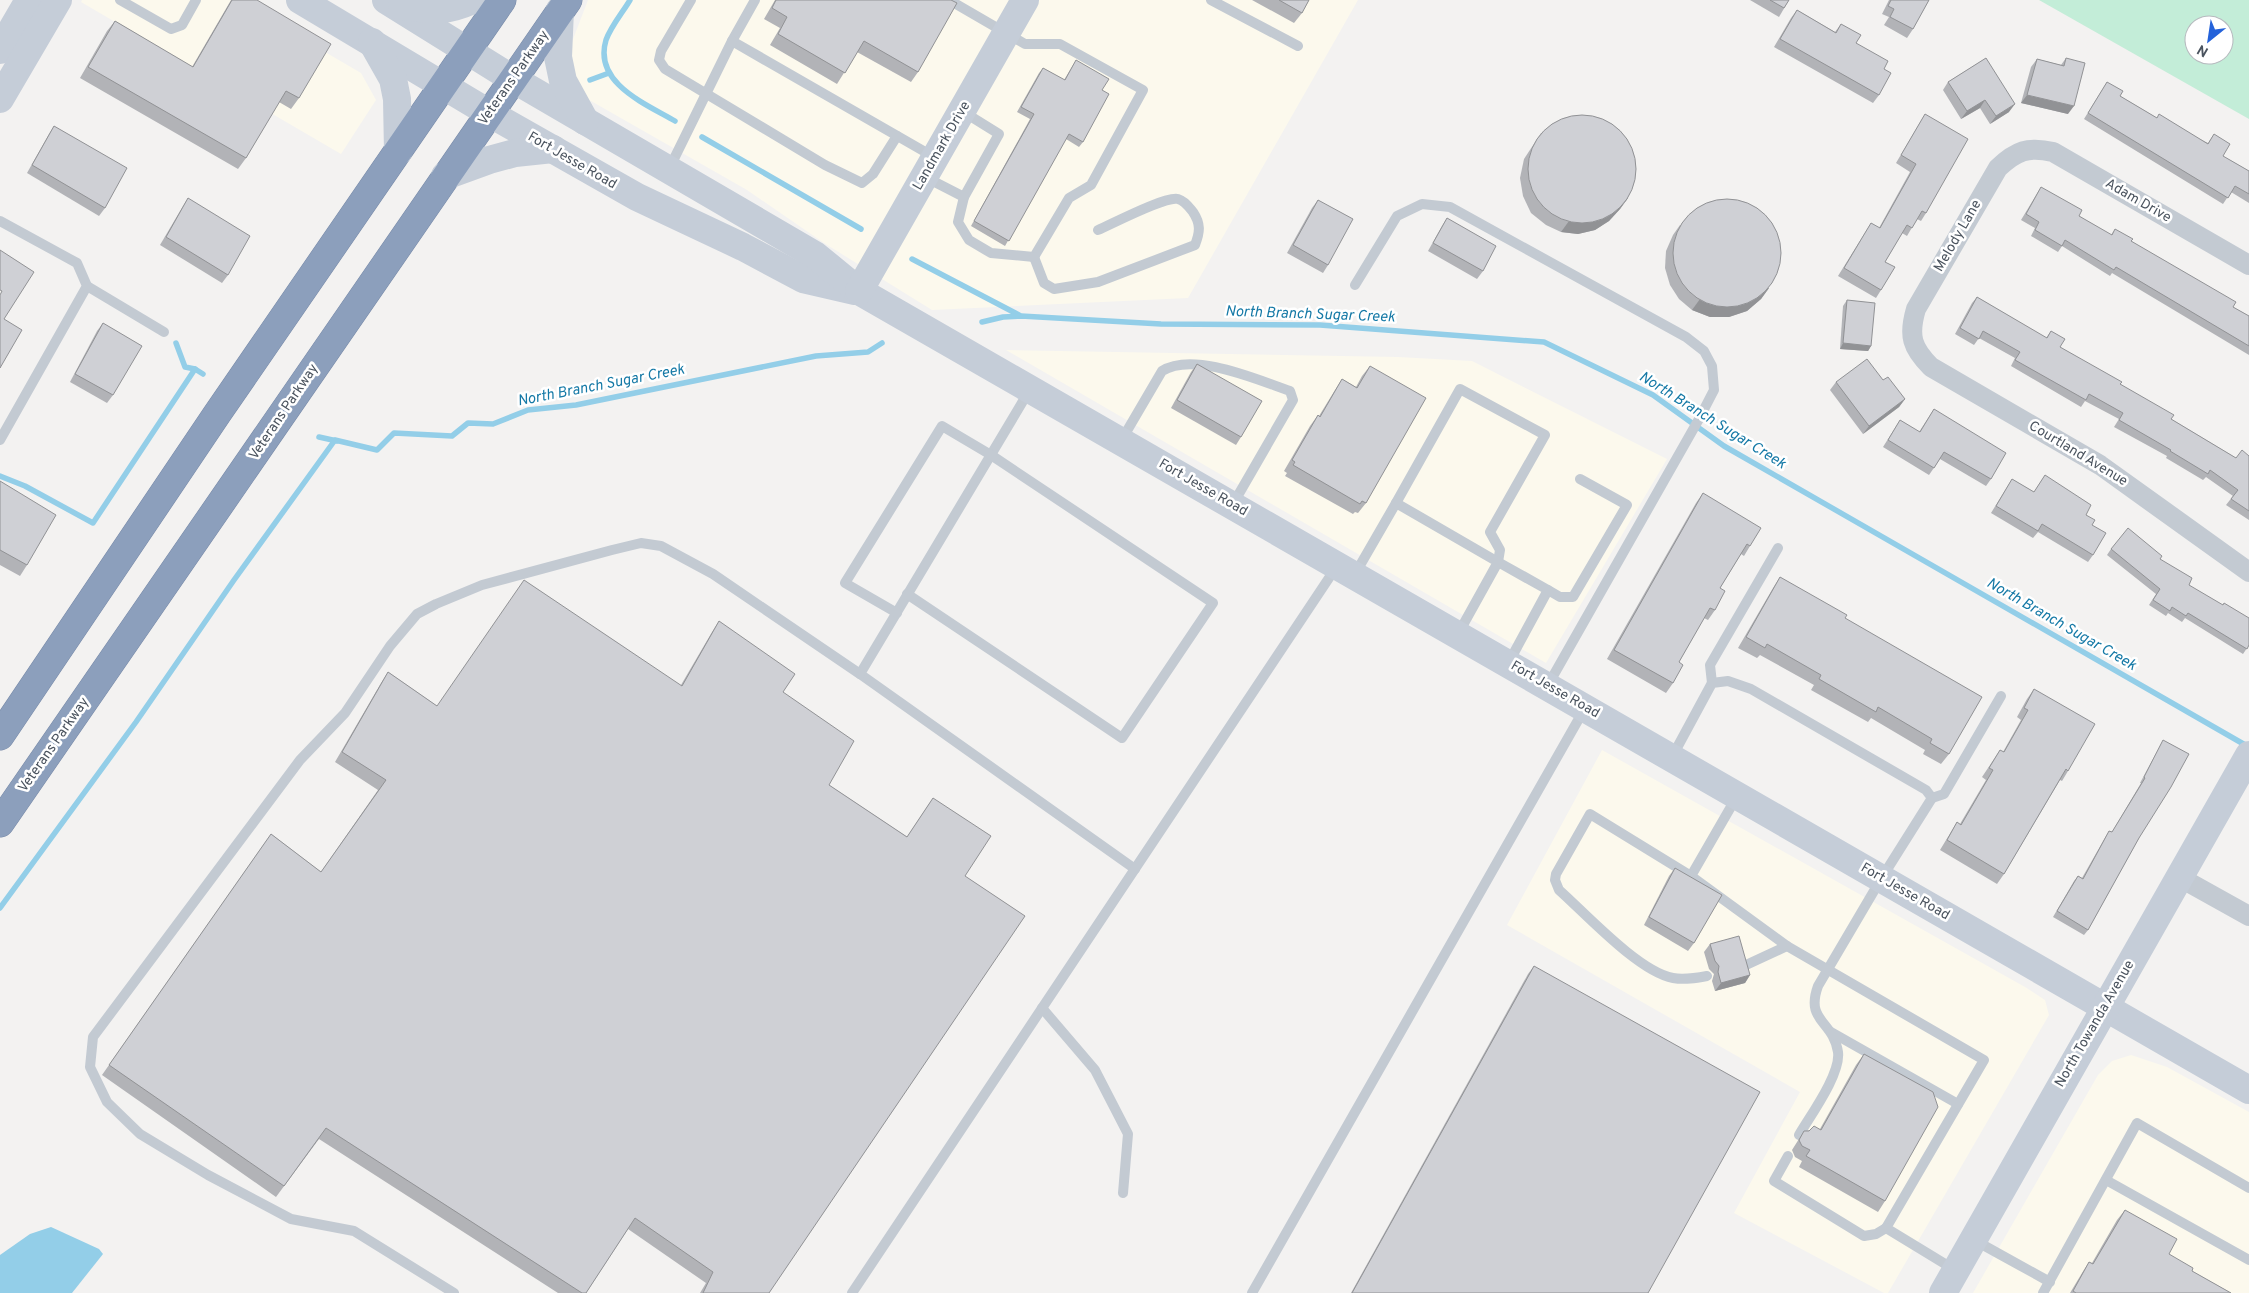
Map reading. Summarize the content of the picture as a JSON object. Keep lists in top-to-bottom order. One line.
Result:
{"streets":{"highway":["Veterans Parkway"],"main road":["Landmark Drive","Fort Jesse Road","North Towanda Avenue"],"street":["Adam Drive","Melody Lane","Courtland Avenue"]},"crossings":[["Veterans Parkway","Fort Jesse Road"],["Landmark Drive","Fort Jesse Road"],["Fort Jesse Road","North Towanda Avenue"],["Adam Drive","Melody Lane"],["Melody Lane","Courtland Avenue"]],"water":["North Branch Sugar Creek"],"north":"bottom left"}
